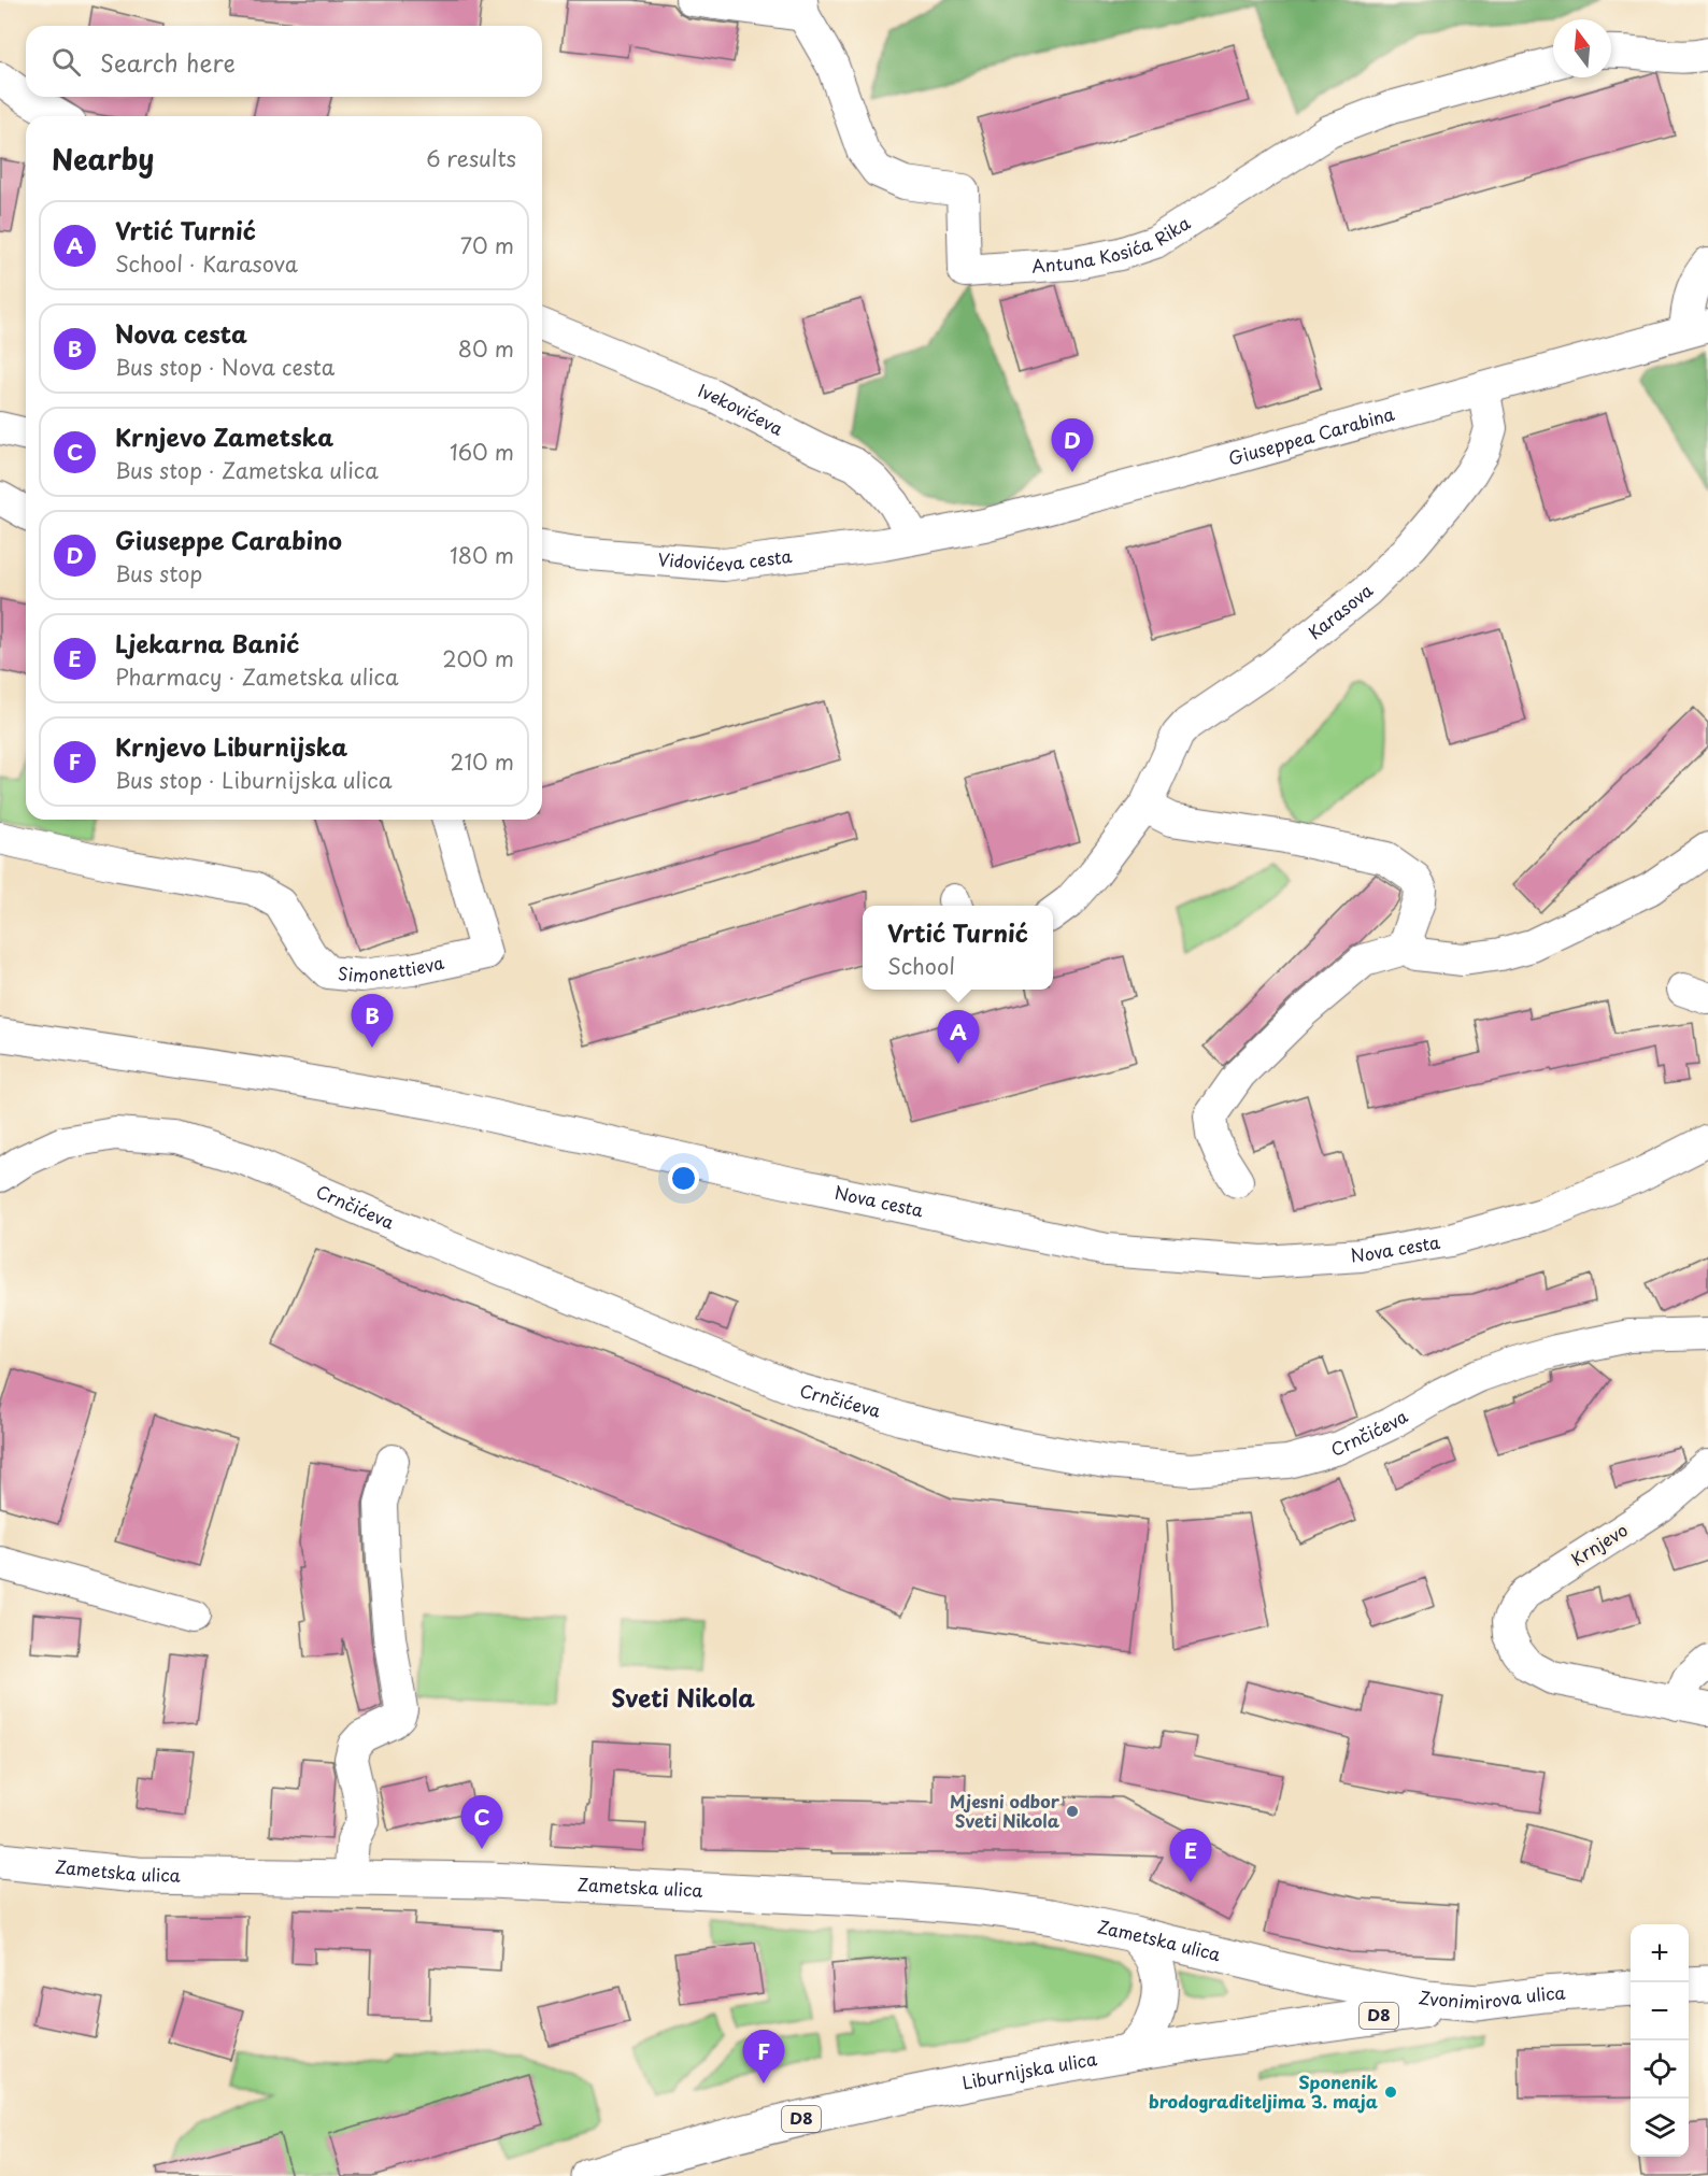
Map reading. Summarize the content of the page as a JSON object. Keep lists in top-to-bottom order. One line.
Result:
{"streets":{"main road":["Zametska ulica","Zvonimirova ulica","D8","Liburnijska ulica"],"street":["Antuna Kosića Rika","Ivekovićeva","Giuseppea Carabina","Vidovićeva cesta","Karasova","Simonettieva","Nova cesta","Crnčićeva","Krnjevo"]},"crossings":[["Ivekovićeva","Giuseppea Carabina"],["Ivekovićeva","Vidovićeva cesta"],["Giuseppea Carabina","Vidovićeva cesta"],["Giuseppea Carabina","Karasova"],["Zametska ulica","Zvonimirova ulica"],["Zvonimirova ulica","Liburnijska ulica"]],"districts":["Sveti Nikola"],"places":["Mjesni odbor Sveti Nikola","Sponenik brodograditeljima 3. maja"],"north":"top","page":{"search":"Search here","heading":["Nearby","6 results"],"list":[{"mark":"A","name":"Vrtić Turnić","note":"School · Karasova","value":"70 m"},{"mark":"B","name":"Nova cesta","note":"Bus stop · Nova cesta","value":"80 m"},{"mark":"C","name":"Krnjevo Zametska","note":"Bus stop · Zametska ulica","value":"160 m"},{"mark":"D","name":"Giuseppe Carabino","note":"Bus stop","value":"180 m"},{"mark":"E","name":"Ljekarna Banić","note":"Pharmacy · Zametska ulica","value":"200 m"},{"mark":"F","name":"Krnjevo Liburnijska","note":"Bus stop · Liburnijska ulica","value":"210 m"}],"pins":["D","B","A","C","E","F"],"popup":["Vrtić Turnić","School"],"map_buttons":["+","−"]}}
